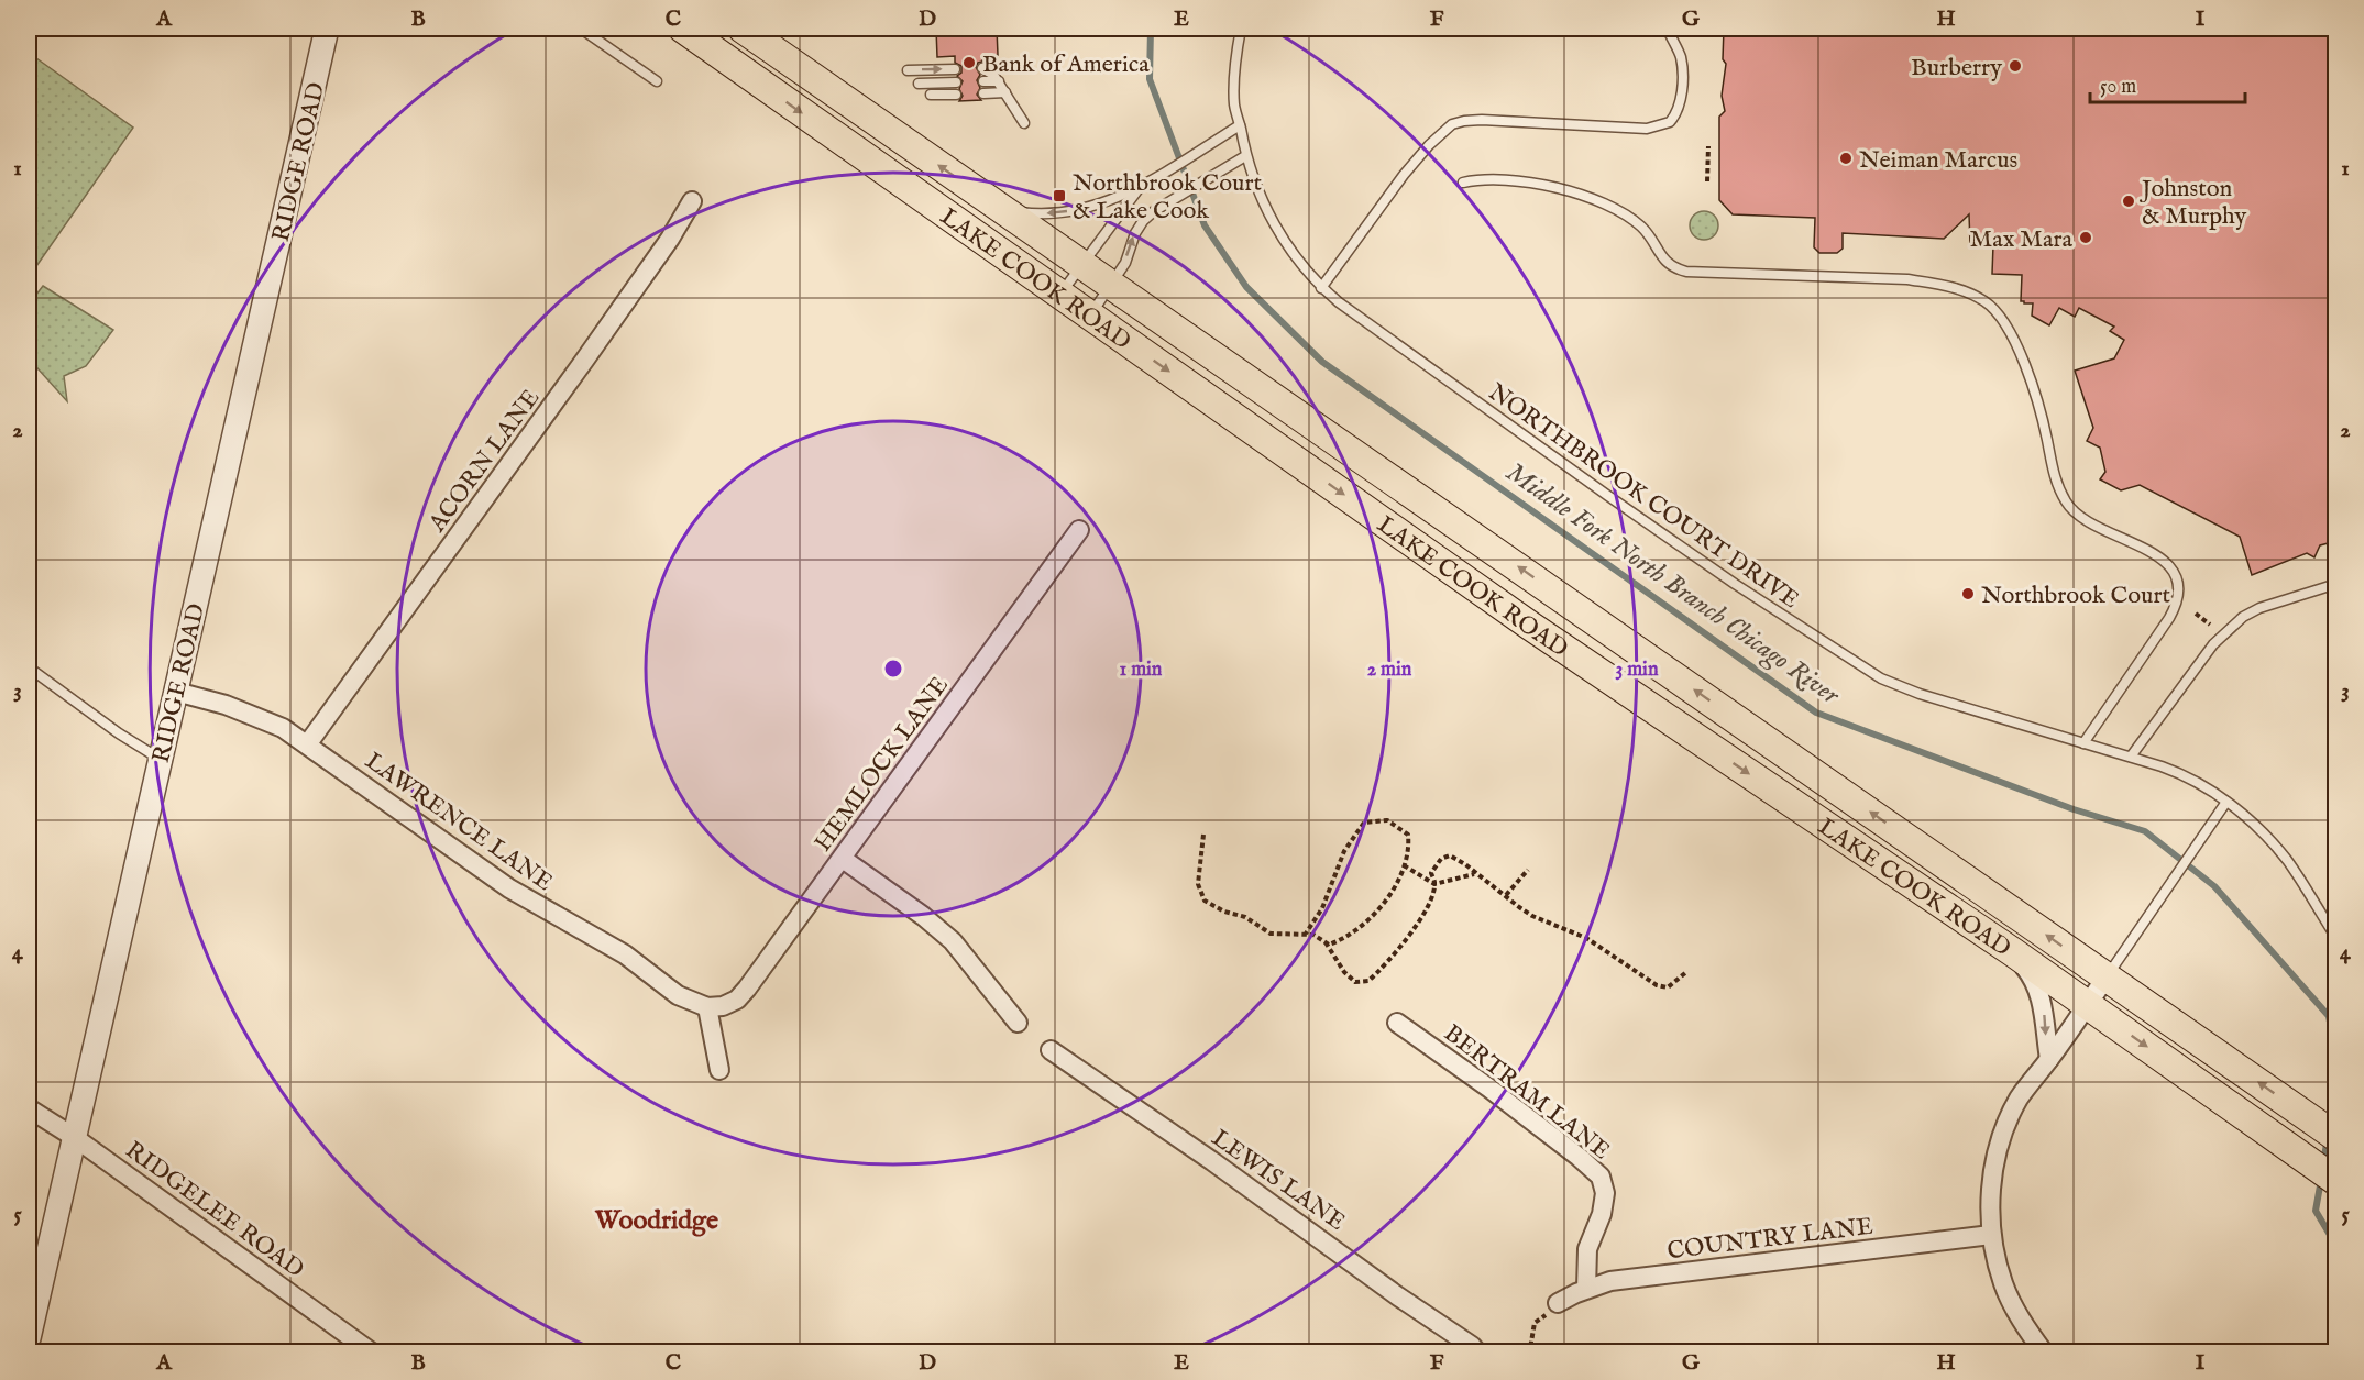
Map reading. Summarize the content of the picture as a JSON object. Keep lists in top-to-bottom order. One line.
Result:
{"streets":{"main road":["LAKE COOK ROAD"],"street":["RIDGE ROAD","ACORN LANE","HEMLOCK LANE","LAWRENCE LANE","BERTRAM LANE","LEWIS LANE","RIDGELEE ROAD","COUNTRY LANE"],"lane":["NORTHBROOK COURT DRIVE"]},"crossings":[["RIDGE ROAD","LAWRENCE LANE"],["RIDGE ROAD","RIDGELEE ROAD"],["ACORN LANE","LAWRENCE LANE"],["HEMLOCK LANE","LAWRENCE LANE"],["BERTRAM LANE","COUNTRY LANE"]],"districts":["Woodridge"],"water":["Middle Fork North Branch Chicago River"],"places":{"other":["Bank of America","Burberry","Neiman Marcus","Johnston & Murphy","Max Mara","Northbrook Court"],"transit":["Northbrook Court & Lake Cook"]},"scale_bar":"50 m","grid":{"columns":["A","B","C","D","E","F","G","H","I"],"rows":["1","2","3","4","5"]},"rings":["1 min","2 min","3 min"]}
